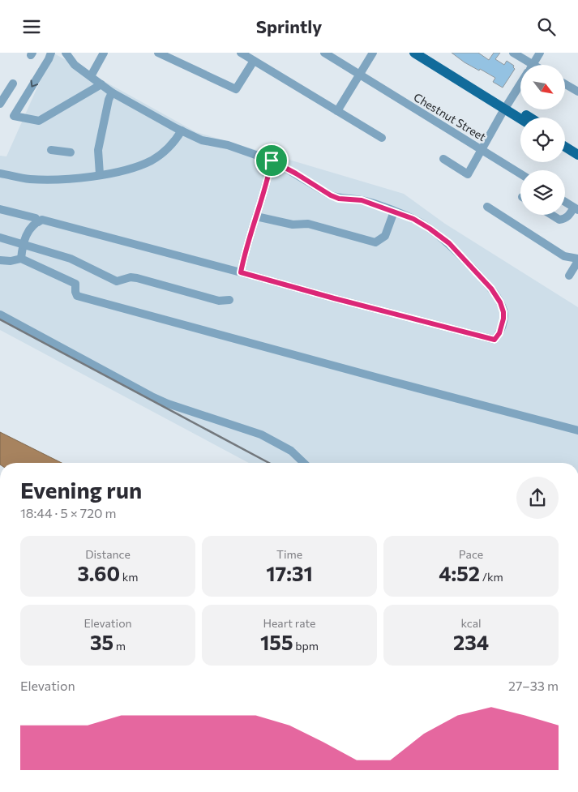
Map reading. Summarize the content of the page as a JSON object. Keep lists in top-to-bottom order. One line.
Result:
{"streets":{"street":["Chestnut Street"]},"north":"bottom right","page":{"header":"Sprintly","heading":["Evening run","18:44 · 5 × 720 m"],"stats":[["Distance","3.60 km"],["Time","17:31"],["Pace","4:52 /km"],["Elevation","35 m"],["Heart rate","155 bpm"],["kcal","234"]],"chart":["Elevation","27–33 m"]}}
